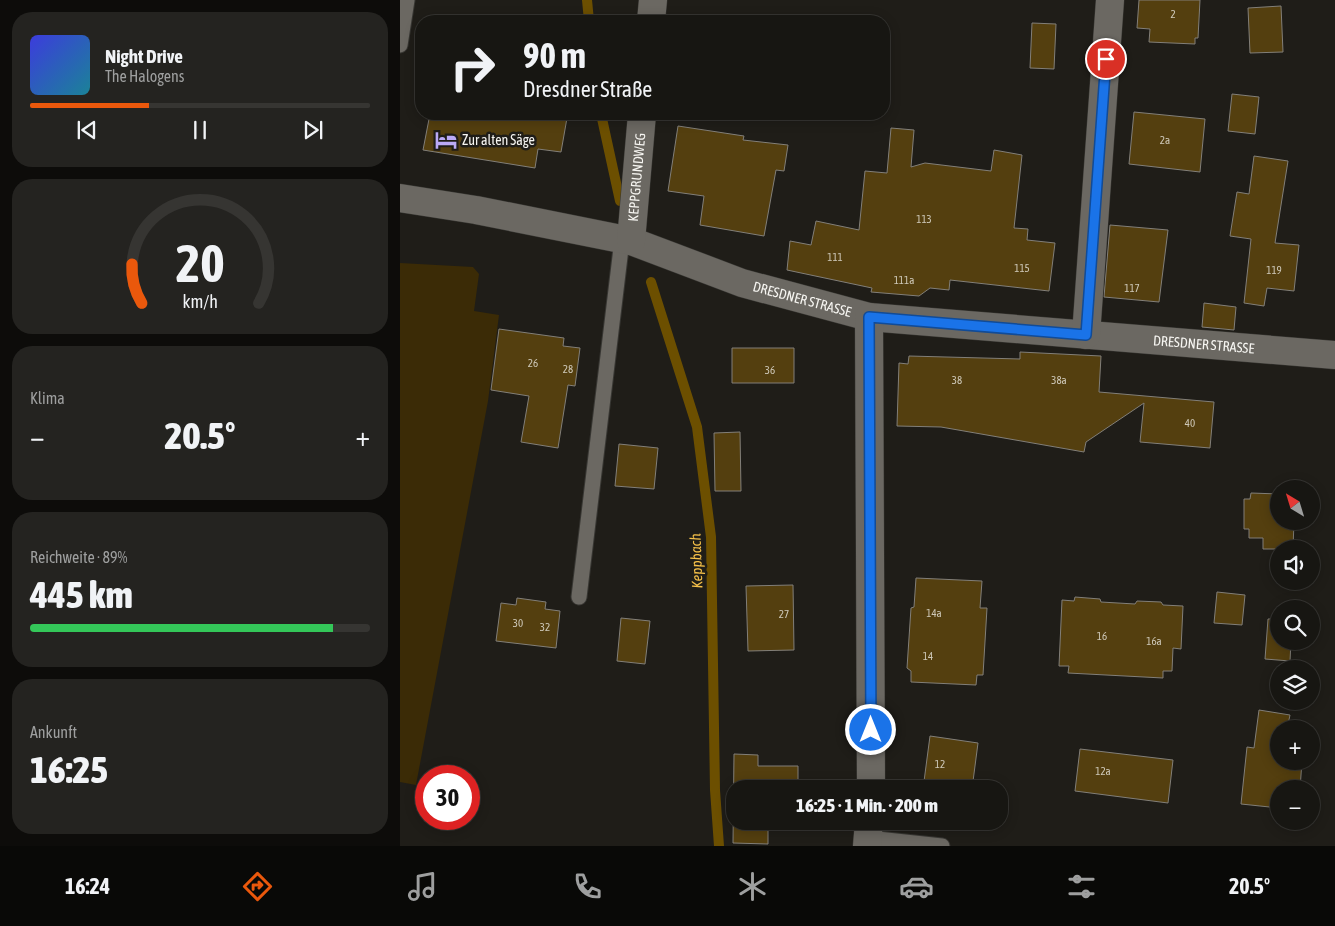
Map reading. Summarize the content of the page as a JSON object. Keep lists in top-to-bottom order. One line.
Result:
{"streets":{"street":["KEPPGRUNDWEG","DRESDNER STRASSE"]},"crossings":[["KEPPGRUNDWEG","DRESDNER STRASSE"]],"water":["Keppbach"],"places":{"hotel":["Zur alten Säge"]},"house_numbers":["2","2a","113","111","115","119","111a","117","26","28","36","38","38a","40","14a","27","30","32","16","16a","14","12","12a"],"north":"top left","page":{"turn":["90 m","Dresdner Straße"],"song":["Night Drive","The Halogens"],"tile":["Klima",["Reichweite · 89%","445 km"],["Ankunft","16:25"]],"heat":["−","20.5°","+"],"map_buttons":["+","−"],"limit":"30","trip":"16:25 · 1 Min. · 200 m","tabs":["16:24","20.5°"],"gauge":["20","km/h"]}}
